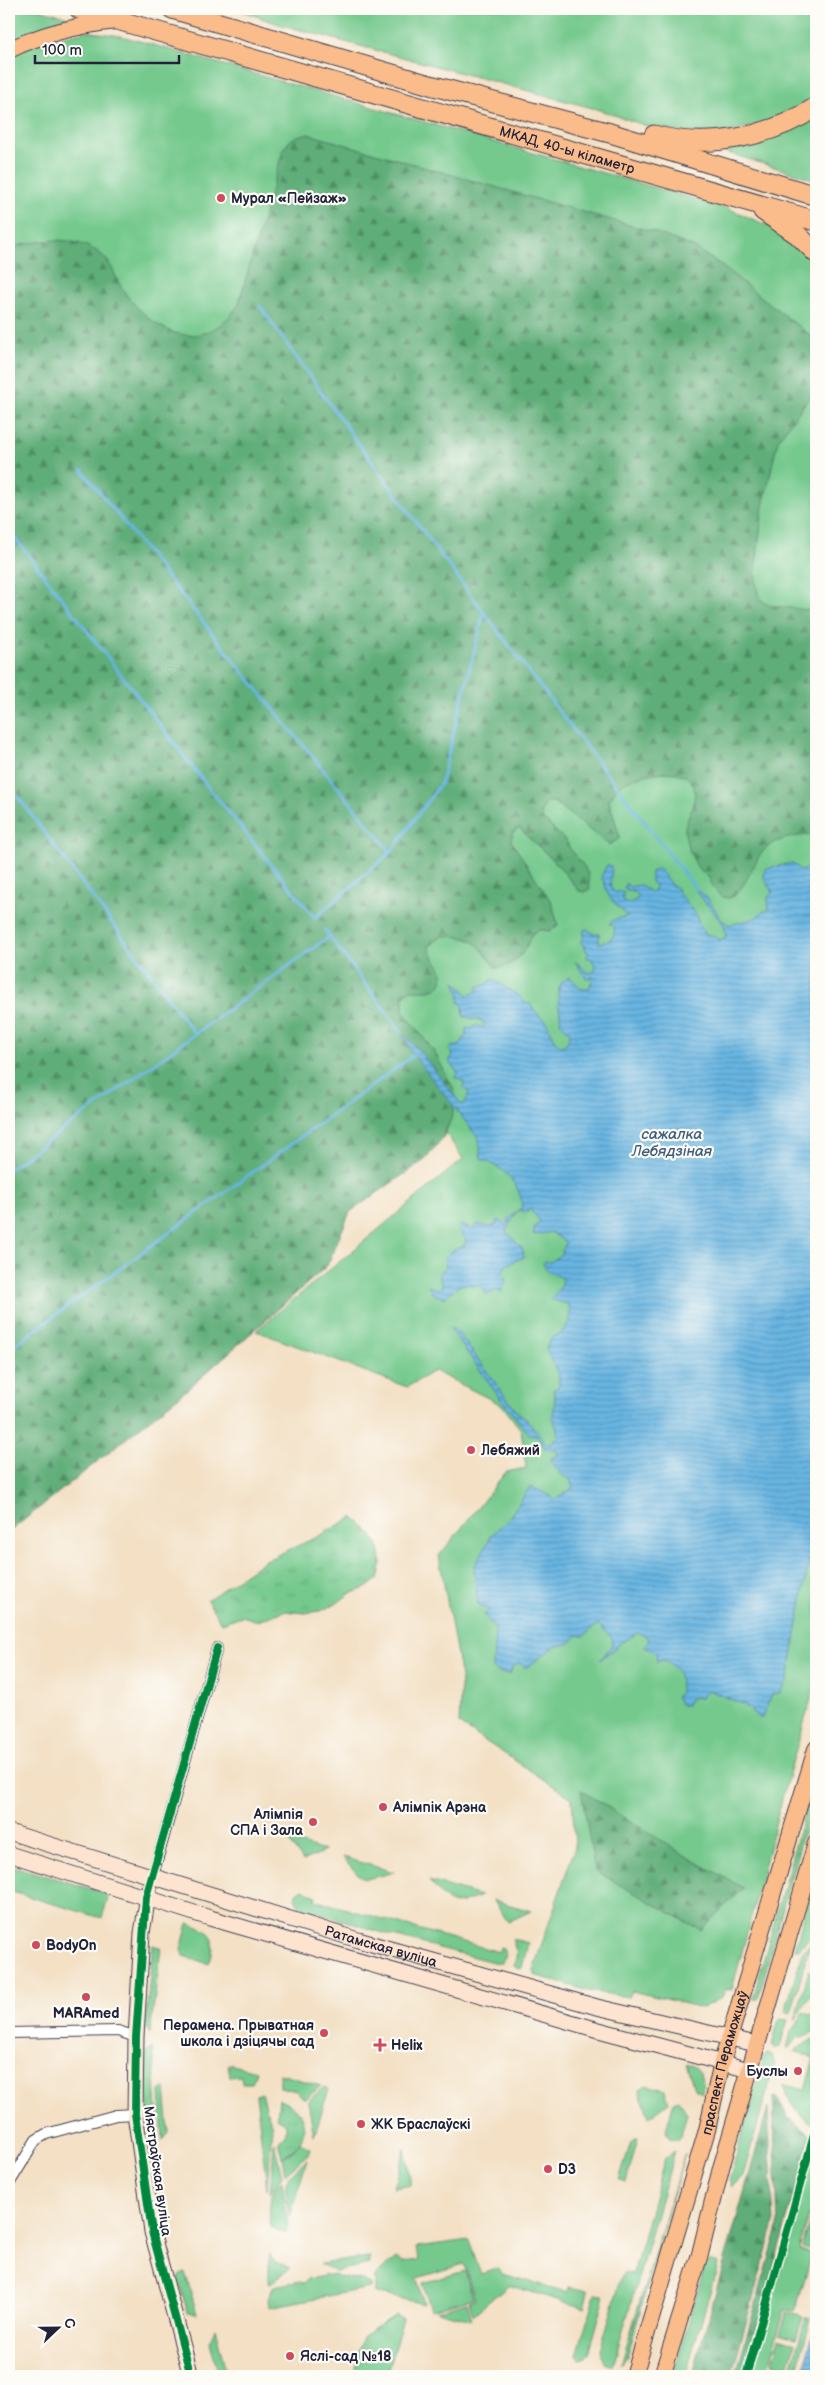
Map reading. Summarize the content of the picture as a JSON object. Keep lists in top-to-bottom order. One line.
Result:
{"streets":{"highway":["МКАД, 40-ы кіламетр"],"main road":["Ратамская вуліца","праспект Пераможцаў","Мястраўская вуліца"]},"crossings":[["Ратамская вуліца","праспект Пераможцаў"],["Ратамская вуліца","Мястраўская вуліца"]],"water":["сажалка Лебядзіная"],"places":{"other":["Мурал «Пейзаж»","Лебяжий","Алімпік Арэна","Алімпія СПА і Зала","BodyOn","MARAmed","Перамена. Прыватная школа і дзіцячы сад","Буслы","ЖК Браслаўскі","D3","Яслі-сад №18"],"health":["Helix"]},"scale_bar":"100 m","north":"right"}
